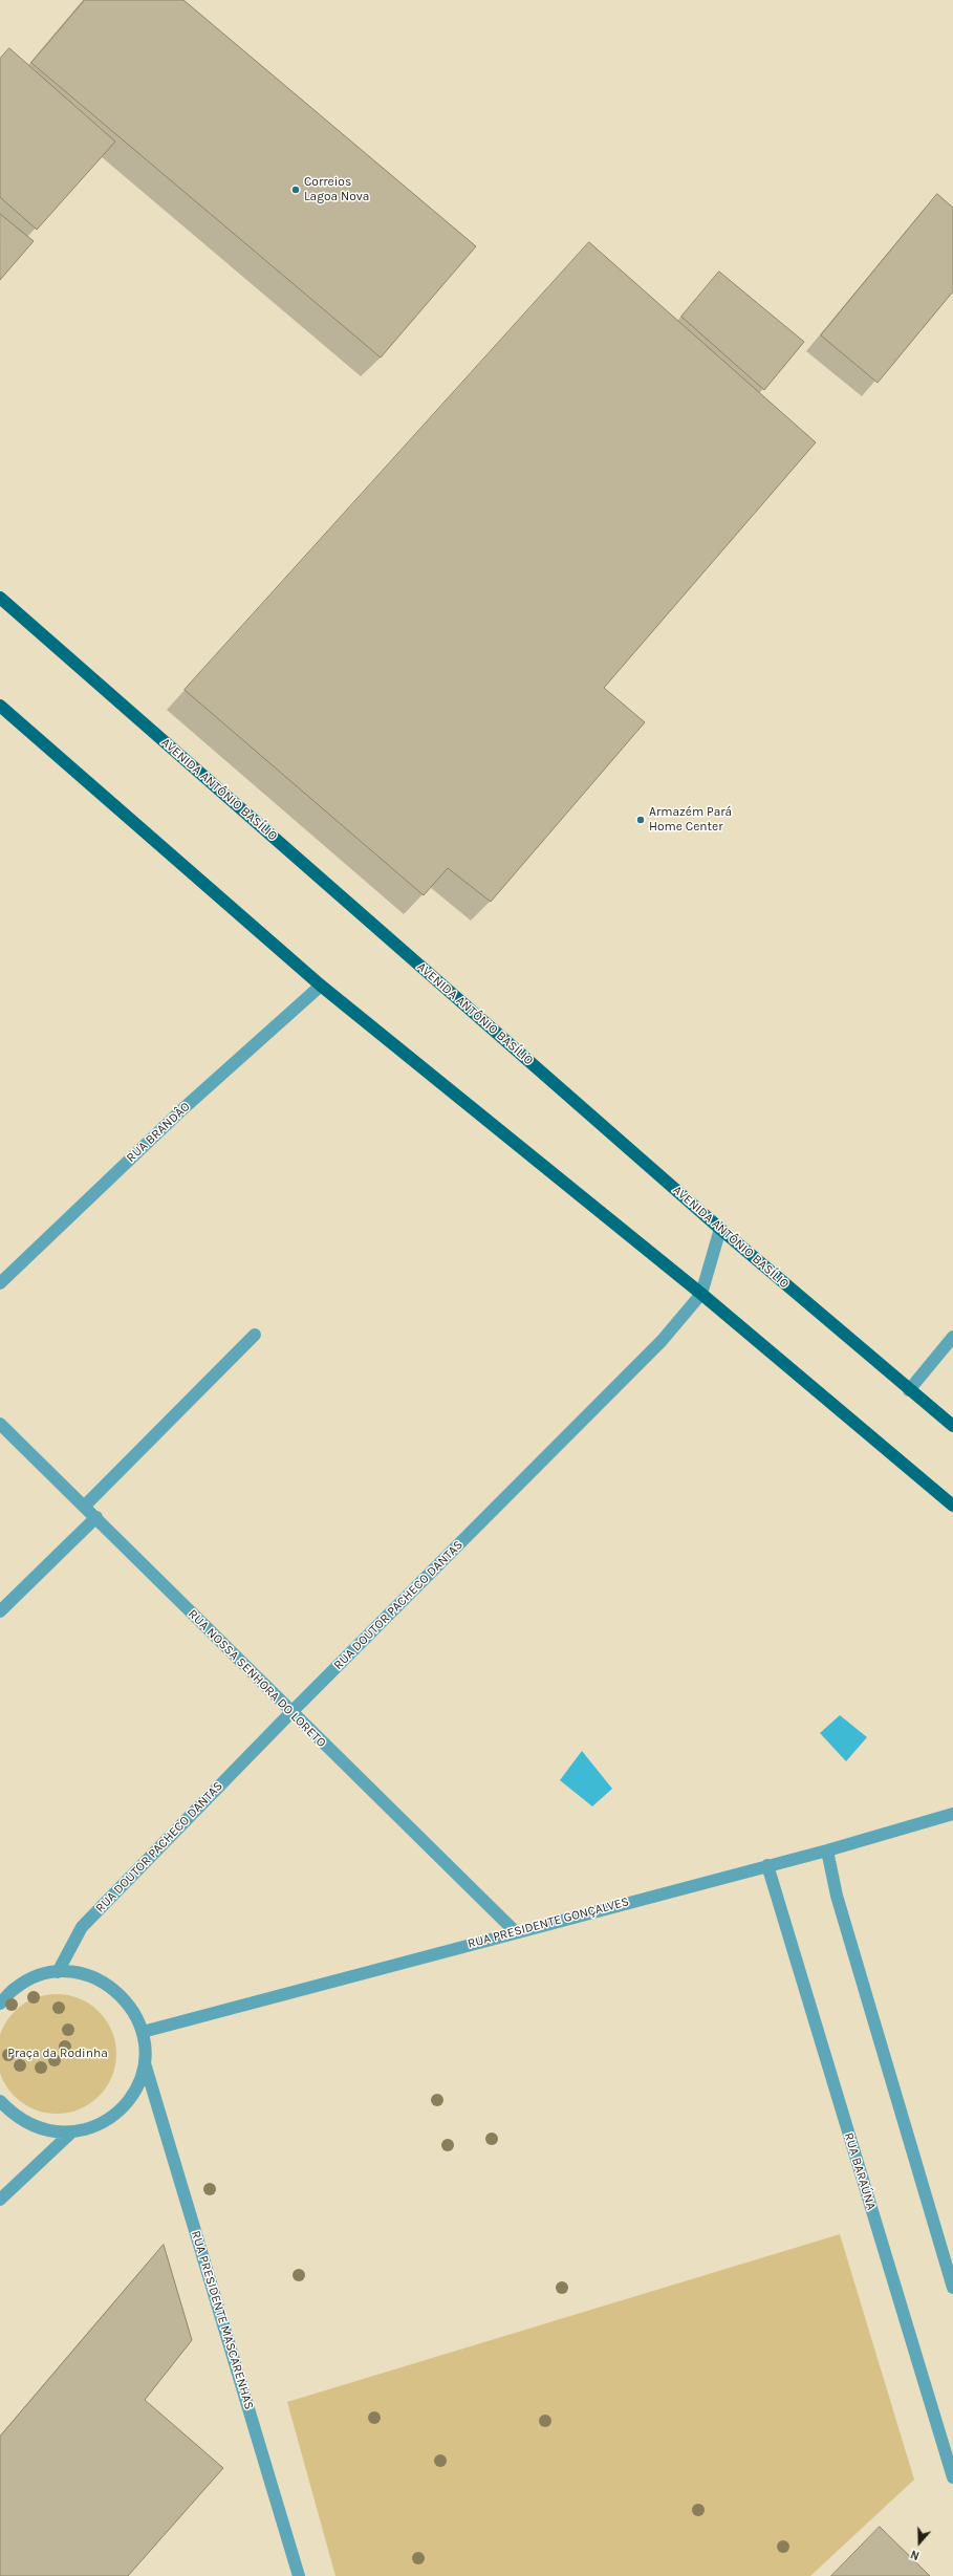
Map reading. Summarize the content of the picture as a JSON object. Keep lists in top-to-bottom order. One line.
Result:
{"streets":{"main road":["AVENIDA ANTÔNIO BASÍLIO"],"street":["RUA BRANDÂO","RUA DOUTOR PACHECO DANTAS","RUA NOSSA SENHORA DO LORETO","RUA PRESIDENTE GONÇALVES","RUA BARAÚNA","RUA PRESIDENTE MASCARENHAS"]},"crossings":[["AVENIDA ANTÔNIO BASÍLIO","RUA DOUTOR PACHECO DANTAS"],["RUA DOUTOR PACHECO DANTAS","RUA NOSSA SENHORA DO LORETO"],["RUA NOSSA SENHORA DO LORETO","RUA PRESIDENTE GONÇALVES"],["RUA PRESIDENTE GONÇALVES","RUA BARAÚNA"]],"parks":["Praça da Rodinha"],"places":["Correios Lagoa Nova","Armazém Pará Home Center"],"north":"bottom"}
